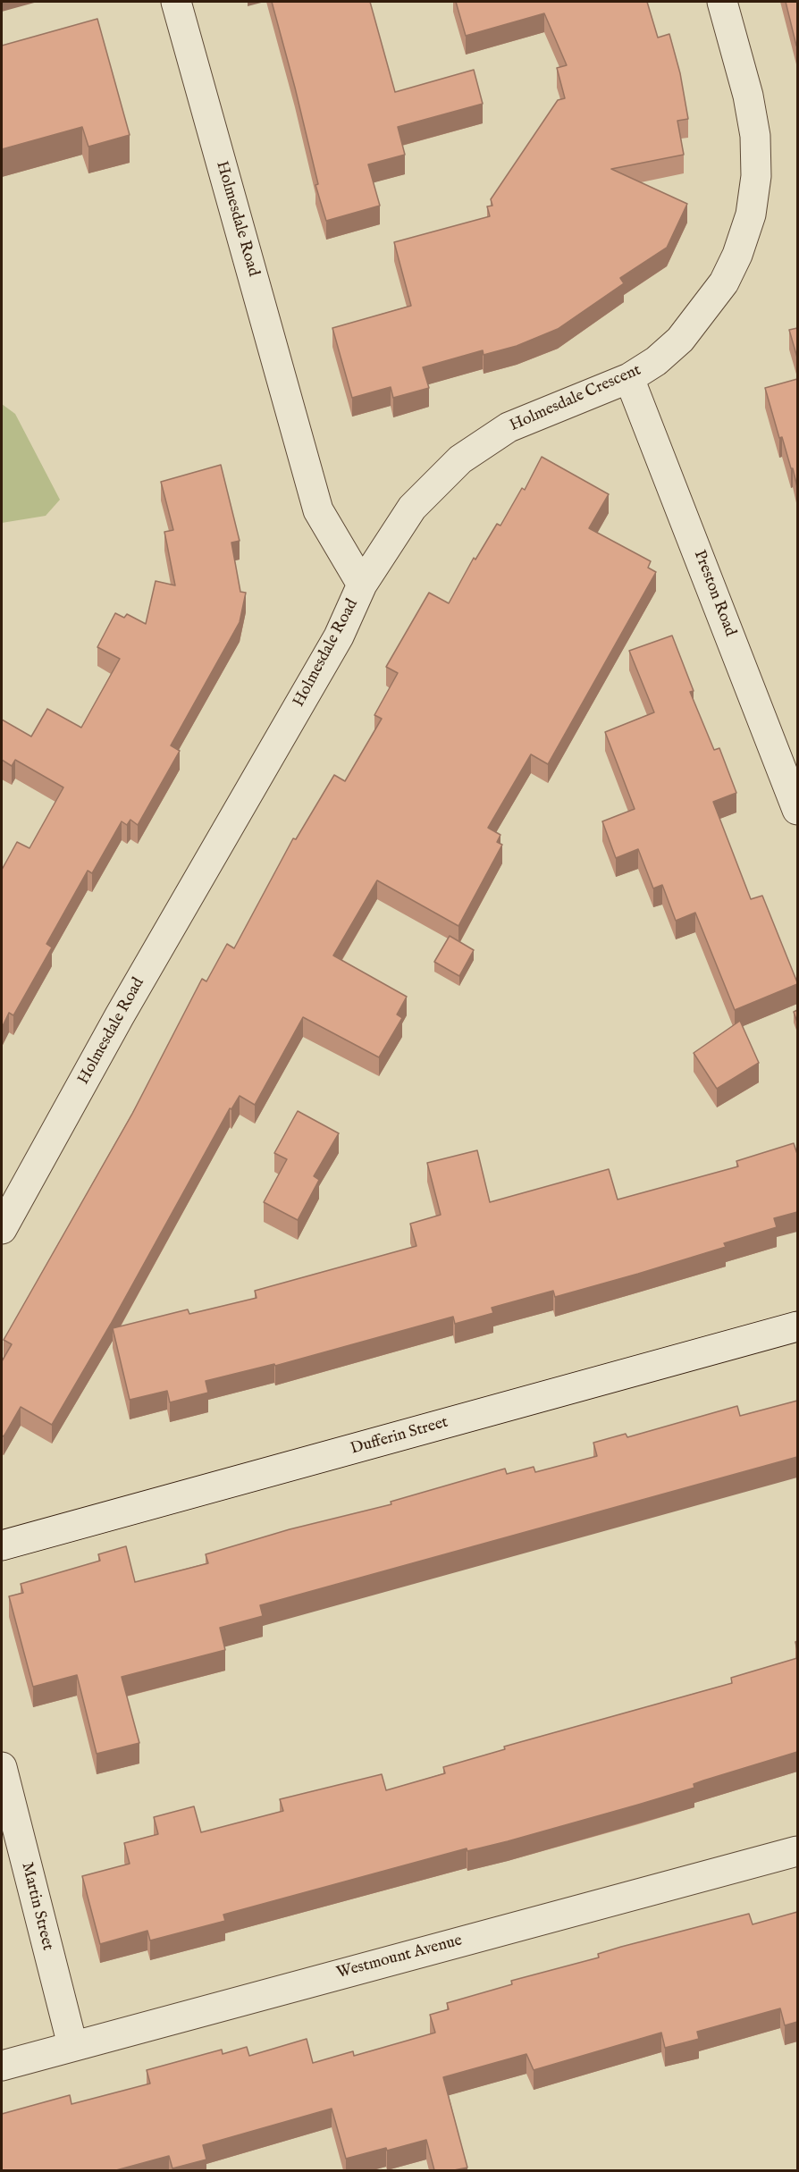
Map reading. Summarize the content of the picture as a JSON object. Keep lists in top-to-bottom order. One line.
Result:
{"streets":{"street":["Holmesdale Road","Holmesdale Crescent","Preston Road","Dufferin Street","Martin Street","Westmount Avenue"]},"crossings":[["Holmesdale Road","Holmesdale Crescent"],["Holmesdale Crescent","Preston Road"],["Martin Street","Westmount Avenue"]]}
